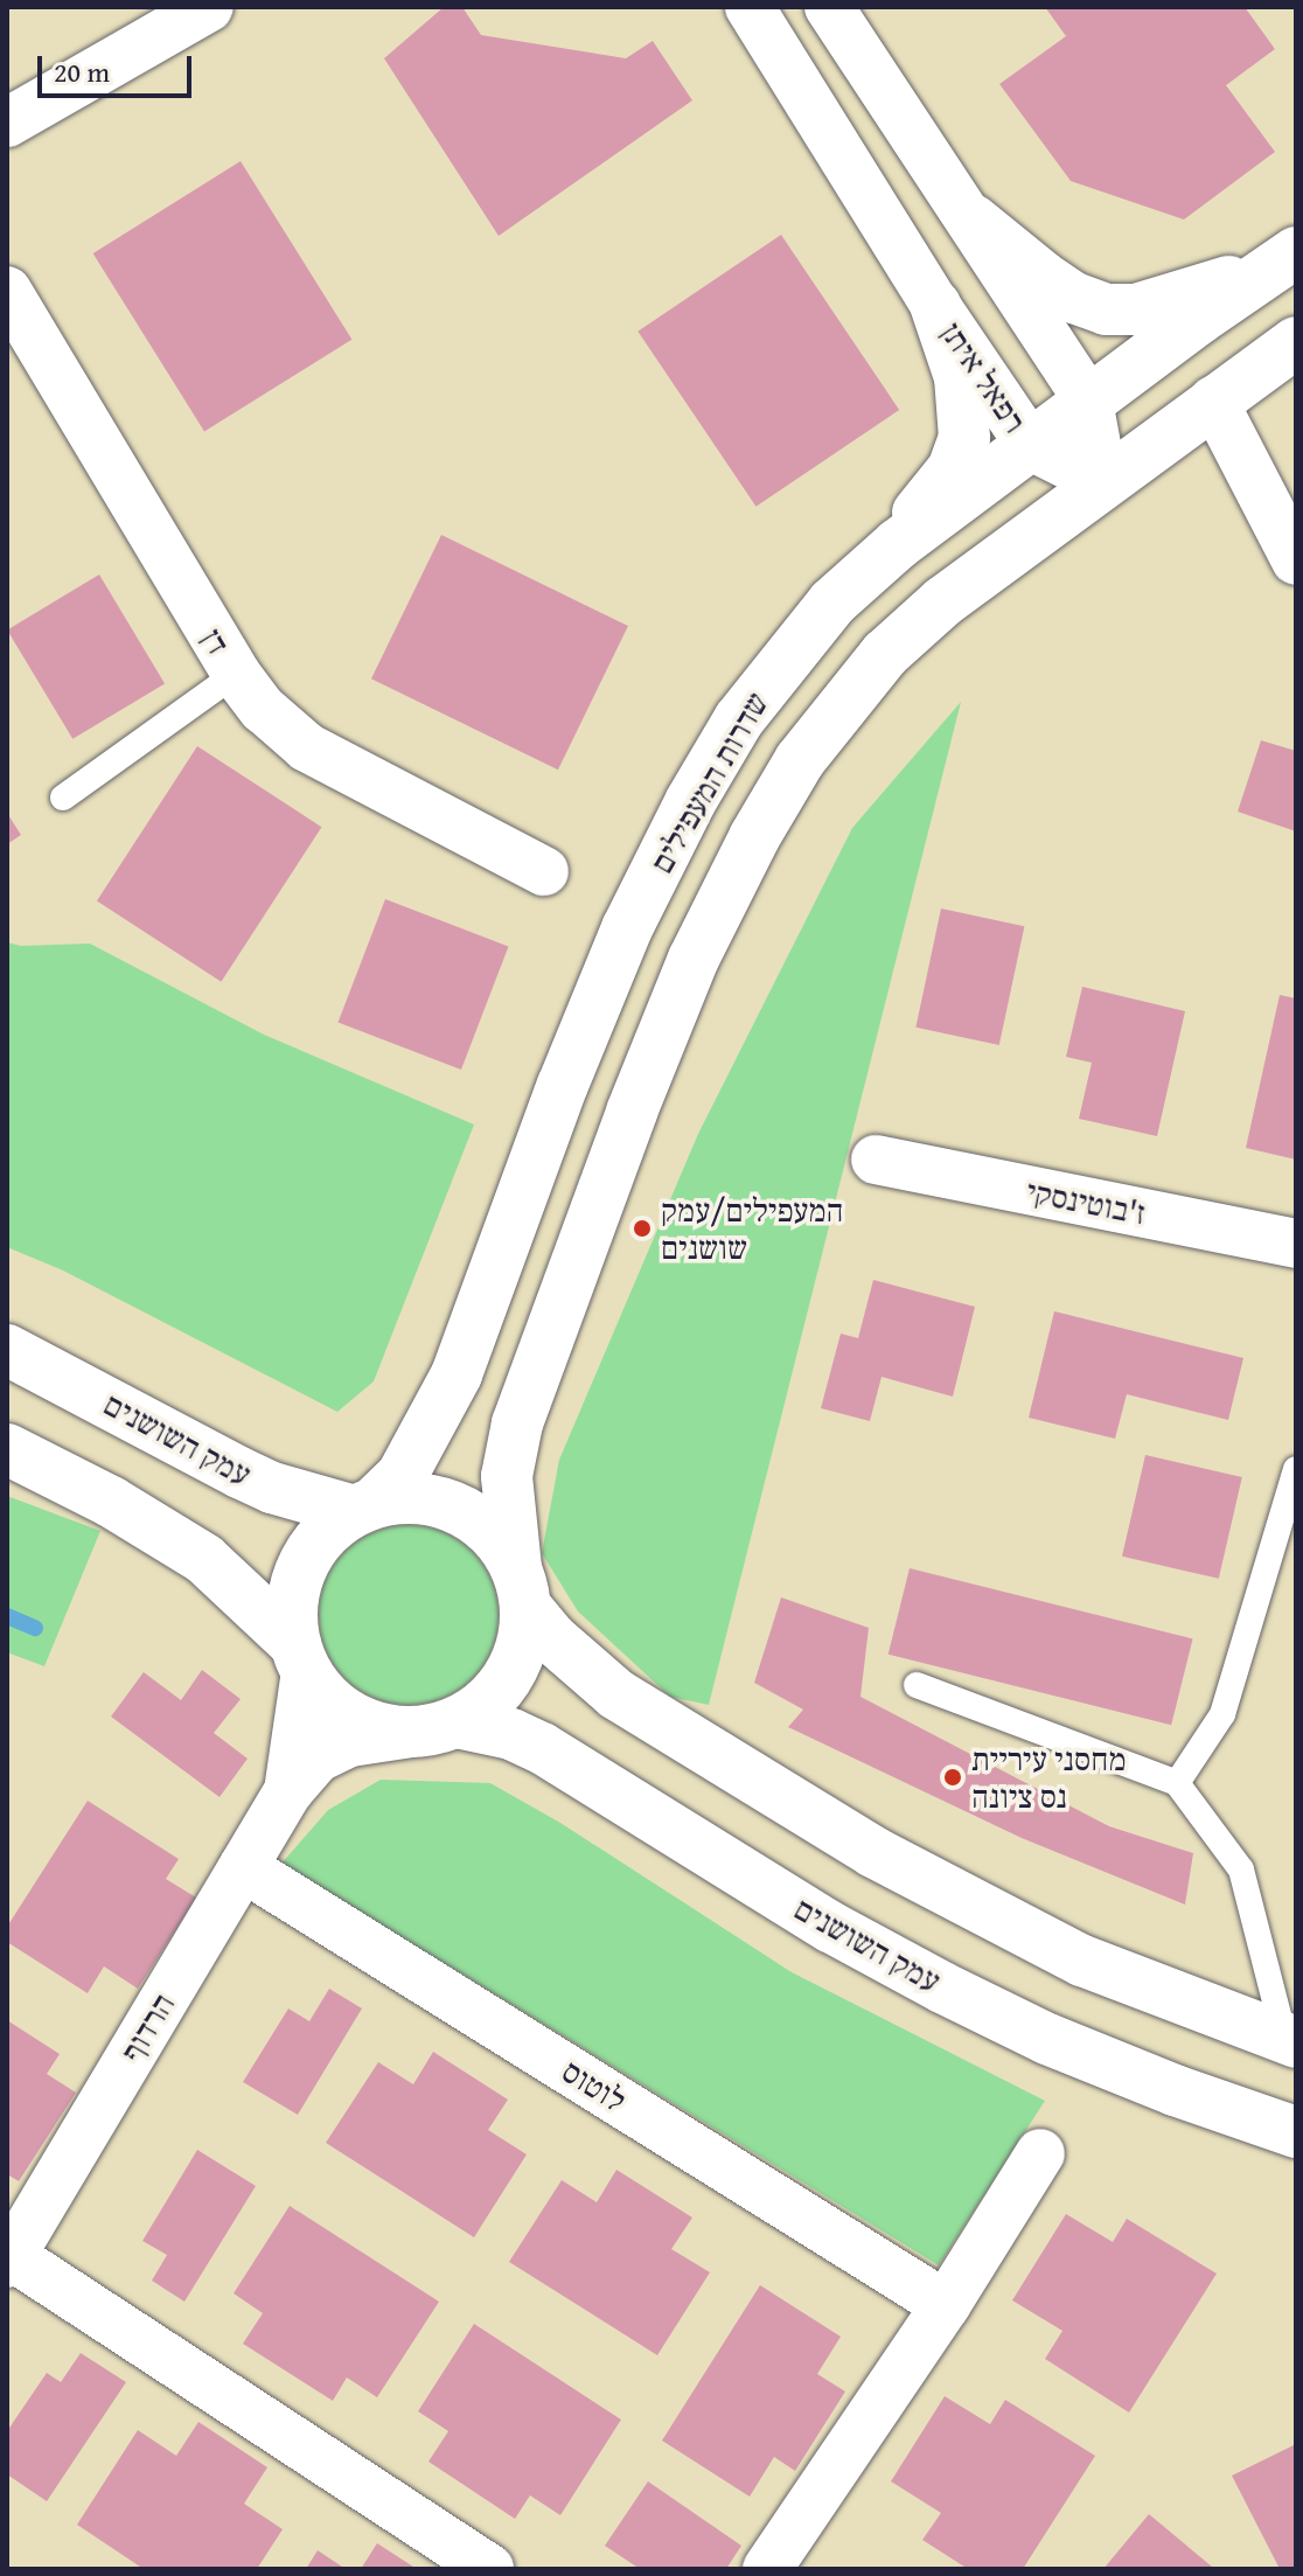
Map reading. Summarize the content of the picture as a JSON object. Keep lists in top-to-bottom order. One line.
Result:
{"streets":{"street":["רפאל איתן","דן","שדרות המעפילים","ז'בוטינסקי","עמק השושנים","הרדוף","לוטוס"]},"crossings":[["רפאל איתן","שדרות המעפילים"],["שדרות המעפילים","עמק השושנים"],["שדרות המעפילים","הרדוף"],["עמק השושנים","הרדוף"],["הרדוף","לוטוס"]],"places":["המעפילים/עמק שושנים","מחסני עיריית נס ציונה"],"scale_bar":"20 m"}
